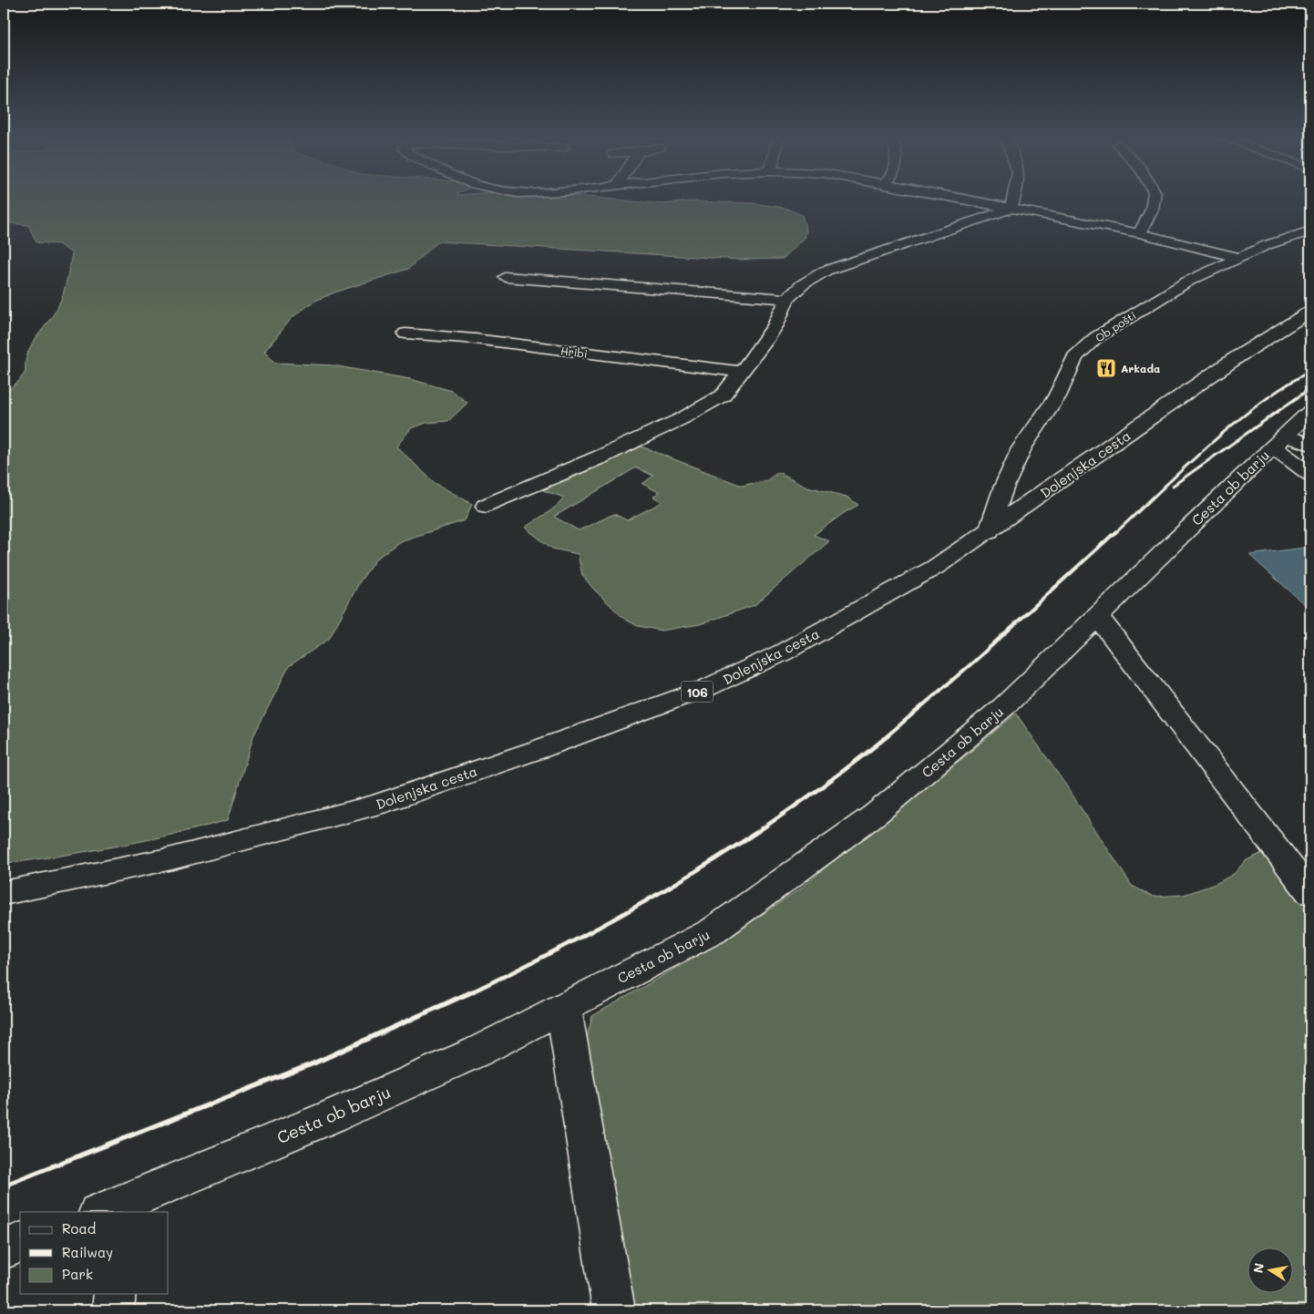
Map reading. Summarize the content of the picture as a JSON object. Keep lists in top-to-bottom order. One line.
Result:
{"streets":{"street":["Ob pošti","Hribi","Dolenjska cesta","Cesta ob barju","106"]},"crossings":[["Ob pošti","Dolenjska cesta"]],"places":{"restaurant":["Arkada"]},"legend":["Road","Railway","Park"],"north":"left"}
